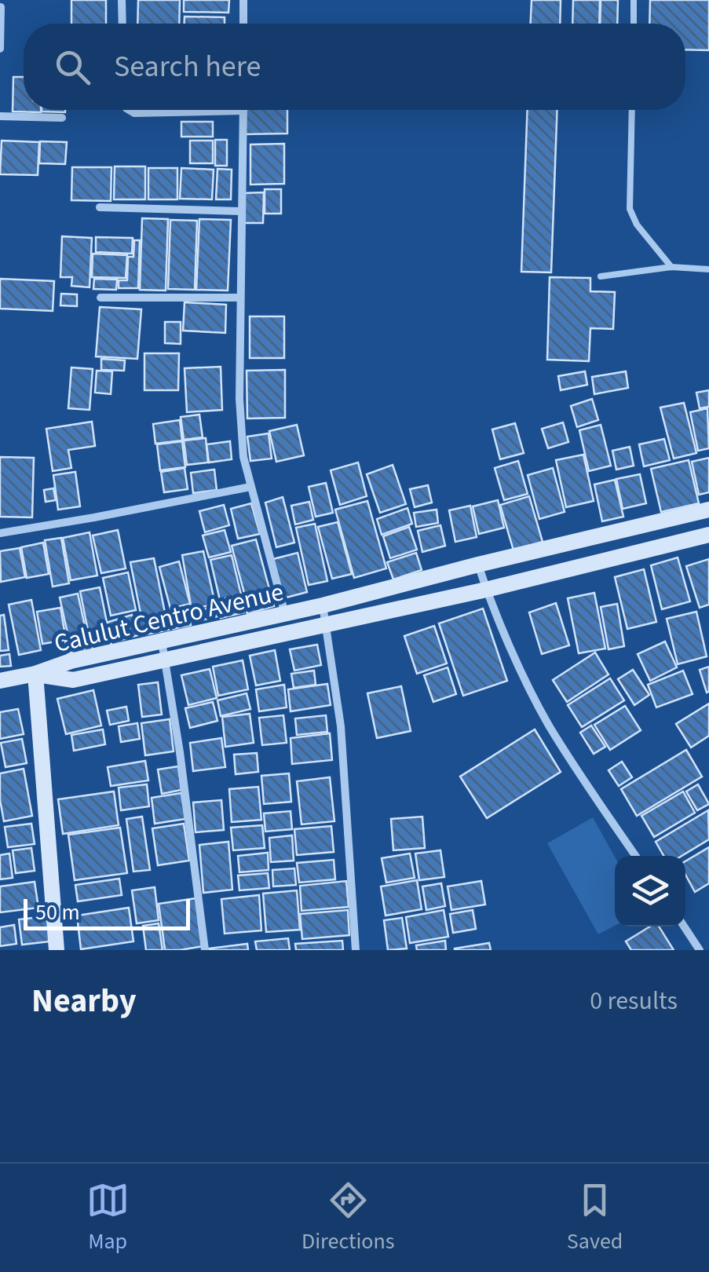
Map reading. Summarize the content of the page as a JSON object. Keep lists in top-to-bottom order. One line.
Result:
{"streets":{"main road":["Calulut Centro Avenue"]},"scale_bar":"50 m","page":{"search":"Search here","scale":"50 m","heading":["Nearby","0 results"],"nav":["Map","Directions","Saved"]}}
